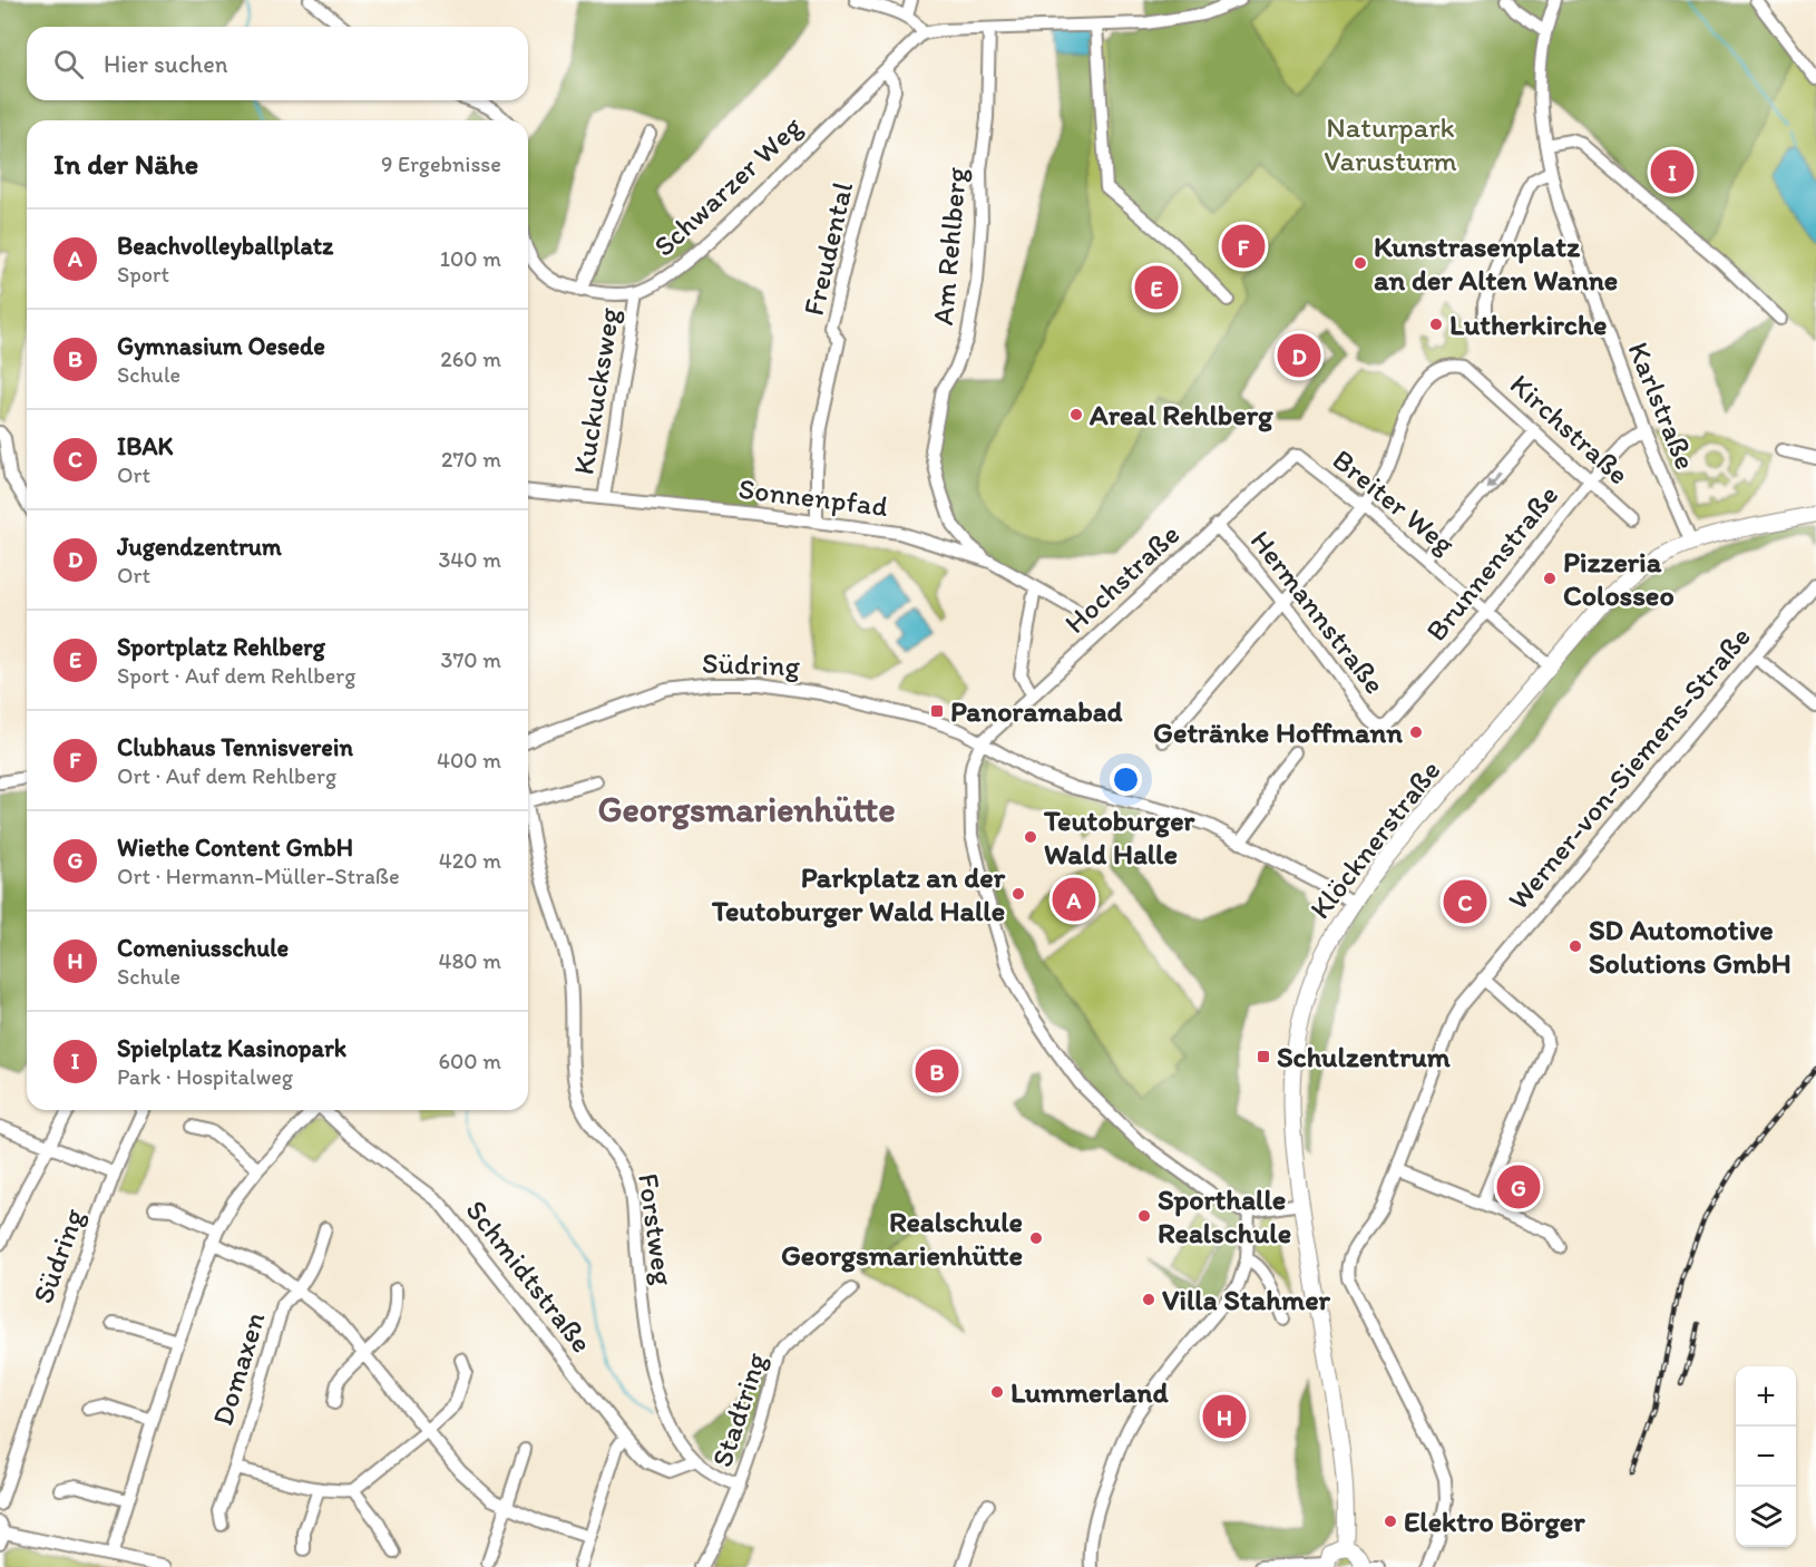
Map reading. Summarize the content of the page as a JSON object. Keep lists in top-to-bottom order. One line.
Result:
{"streets":{"main road":["Klöcknerstraße"],"street":["Schwarzer Weg","Am Rehlberg","Freudental","Kuckucksweg","Karlstraße","Kirchstraße","Sonnenpfad","Breiter Weg","Brunnenstraße","Hochstraße","Hermannstraße","Südring","Werner-von-Siemens-Straße","Forstweg","Schmidtstraße","Domaxen","Stadtring"]},"crossings":[["Schwarzer Weg","Freudental"],["Schwarzer Weg","Kuckucksweg"],["Am Rehlberg","Sonnenpfad"],["Freudental","Sonnenpfad"],["Kuckucksweg","Sonnenpfad"],["Karlstraße","Brunnenstraße"],["Karlstraße","Klöcknerstraße"],["Kirchstraße","Breiter Weg"],["Kirchstraße","Brunnenstraße"],["Breiter Weg","Brunnenstraße"],["Breiter Weg","Hochstraße"],["Breiter Weg","Klöcknerstraße"],["Brunnenstraße","Hermannstraße"],["Hochstraße","Hermannstraße"],["Hochstraße","Südring"],["Südring","Klöcknerstraße"],["Forstweg","Schmidtstraße"],["Forstweg","Stadtring"]],"districts":["Georgsmarienhütte"],"parks":["Naturpark Varusturm"],"places":{"other":["Kunstrasenplatz an der Alten Wanne","Lutherkirche","Areal Rehlberg","Pizzeria Colosseo","Getränke Hoffmann","Teutoburger Wald Halle","Parkplatz an der Teutoburger Wald Halle","SD Automotive Solutions GmbH","Sporthalle Realschule","Realschule Georgsmarienhütte","Villa Stahmer","Lummerland","Elektro Börger"],"transit":["Panoramabad","Schulzentrum"]},"page":{"search":"Hier suchen","heading":["In der Nähe","9 Ergebnisse"],"pins":["I","F","E","D","A","C","B","G","H"],"list":[{"mark":"A","name":"Beachvolleyballplatz","note":"Sport","value":"100 m"},{"mark":"B","name":"Gymnasium Oesede","note":"Schule","value":"260 m"},{"mark":"C","name":"IBAK","note":"Ort","value":"270 m"},{"mark":"D","name":"Jugendzentrum","note":"Ort","value":"340 m"},{"mark":"E","name":"Sportplatz Rehlberg","note":"Sport · Auf dem Rehlberg","value":"370 m"},{"mark":"F","name":"Clubhaus Tennisverein","note":"Ort · Auf dem Rehlberg","value":"400 m"},{"mark":"G","name":"Wiethe Content GmbH","note":"Ort · Hermann-Müller-Straße","value":"420 m"},{"mark":"H","name":"Comeniusschule","note":"Schule","value":"480 m"},{"mark":"I","name":"Spielplatz Kasinopark","note":"Park · Hospitalweg","value":"600 m"}],"map_buttons":["+","−"]}}
